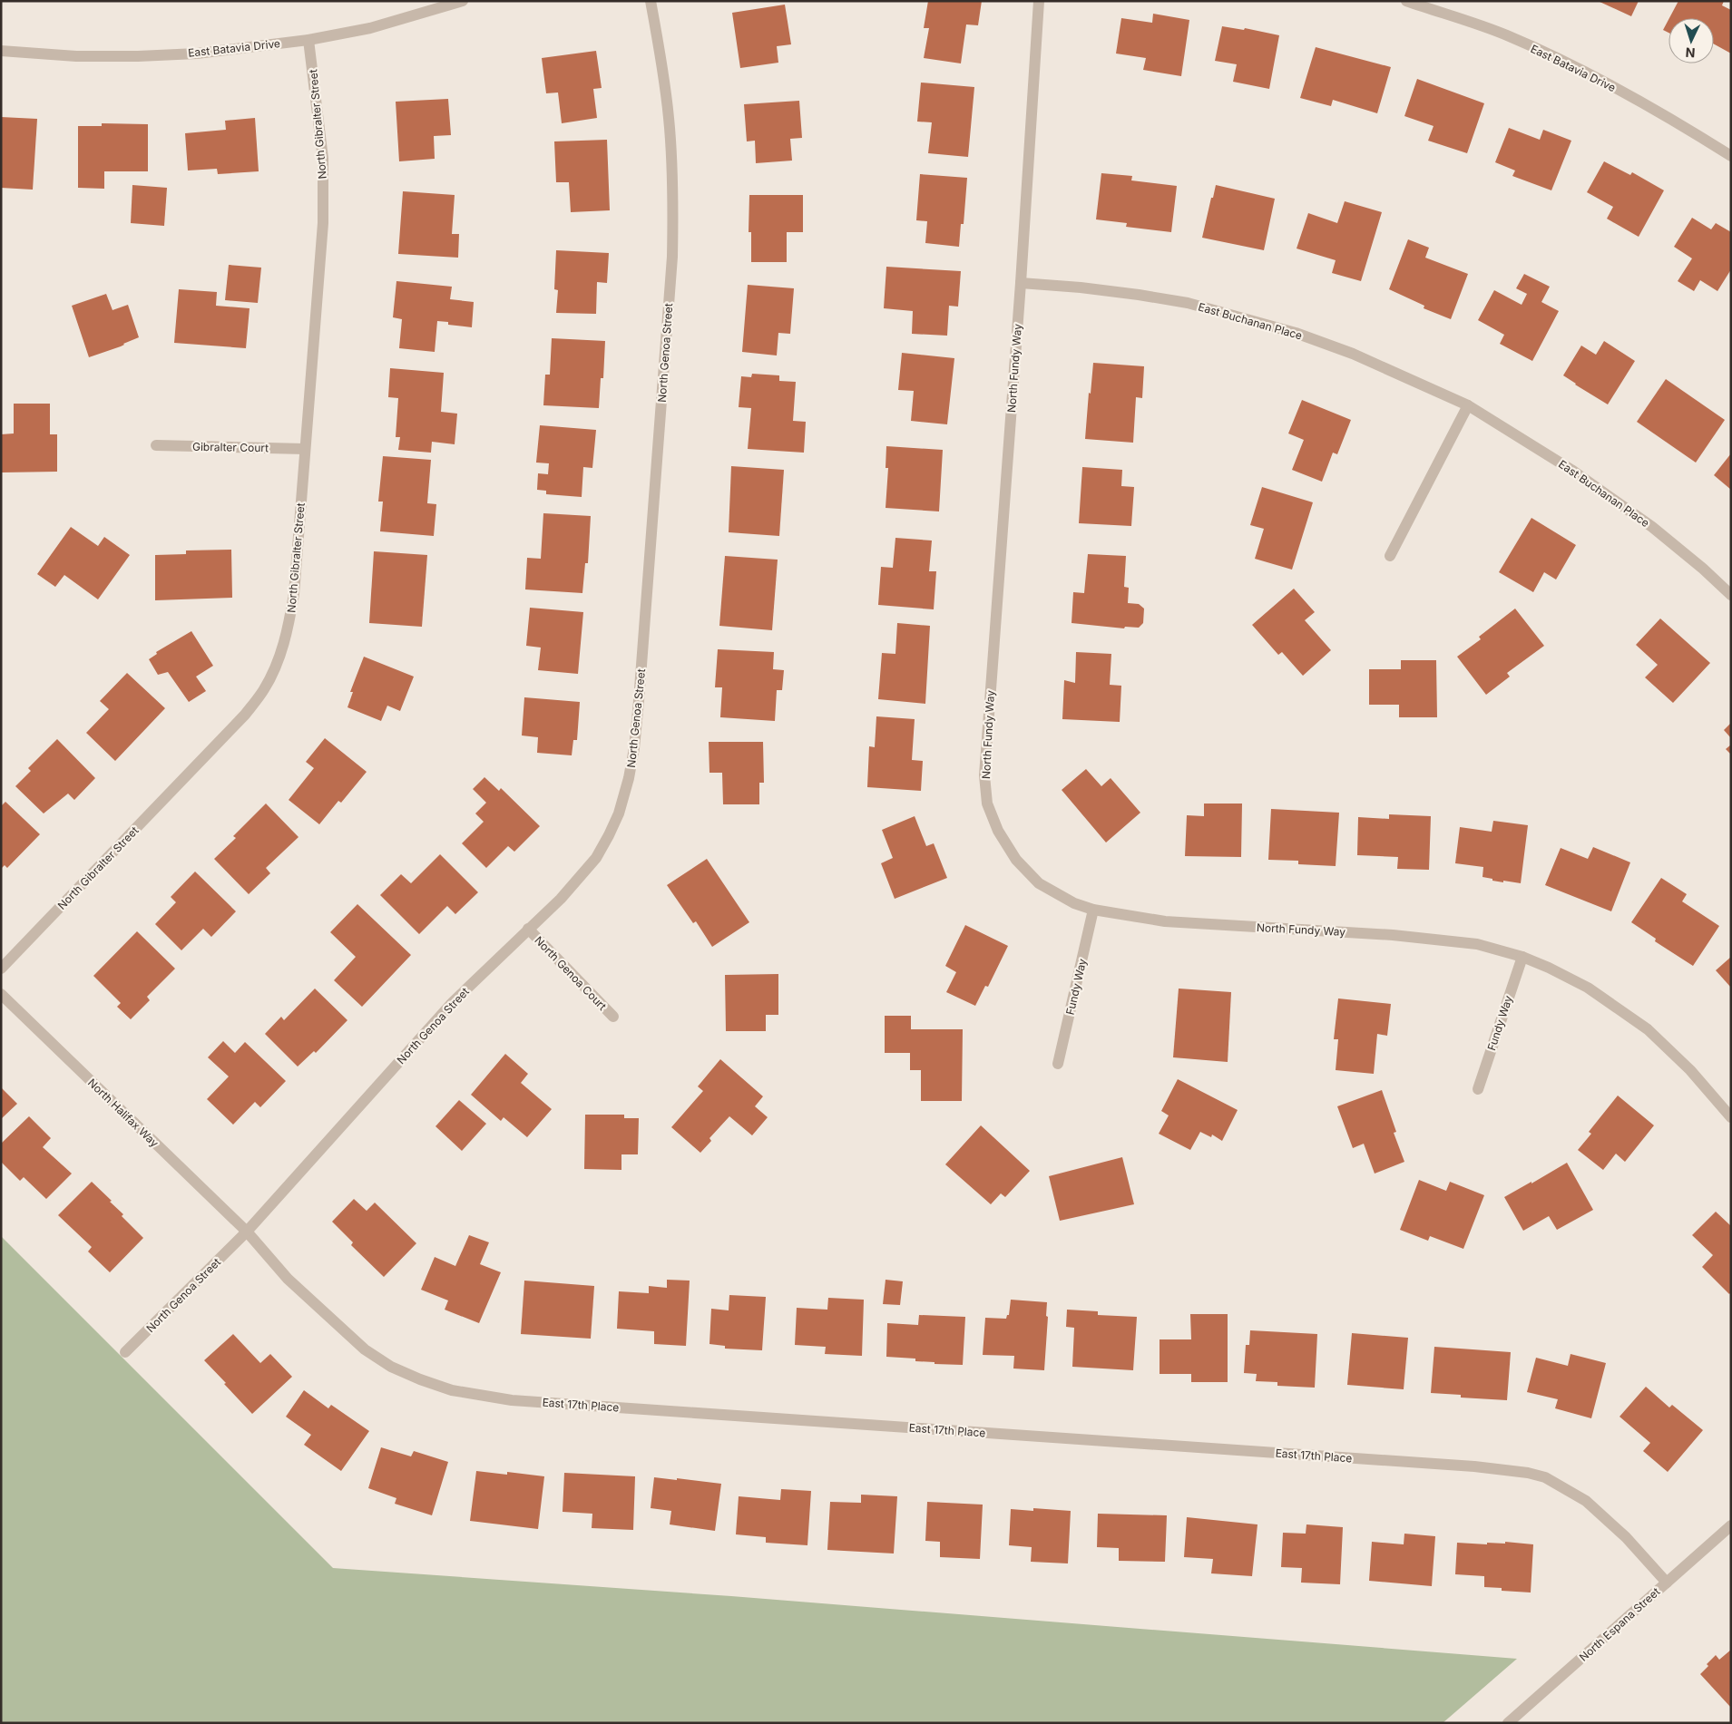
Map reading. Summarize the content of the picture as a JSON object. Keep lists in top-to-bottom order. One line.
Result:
{"streets":{"street":["East Batavia Drive","North Gibralter Street","East Buchanan Place","North Genoa Street","North Fundy Way","Gibralter Court","North Genoa Court","Fundy Way","North Halifax Way","East 17th Place","North Espana Street"]},"crossings":[["East Batavia Drive","North Gibralter Street"],["North Gibralter Street","Gibralter Court"],["East Buchanan Place","North Fundy Way"],["North Genoa Street","North Genoa Court"],["North Genoa Street","North Halifax Way"],["North Genoa Street","East 17th Place"],["North Fundy Way","Fundy Way"],["North Halifax Way","East 17th Place"],["East 17th Place","North Espana Street"]],"north":"bottom"}
